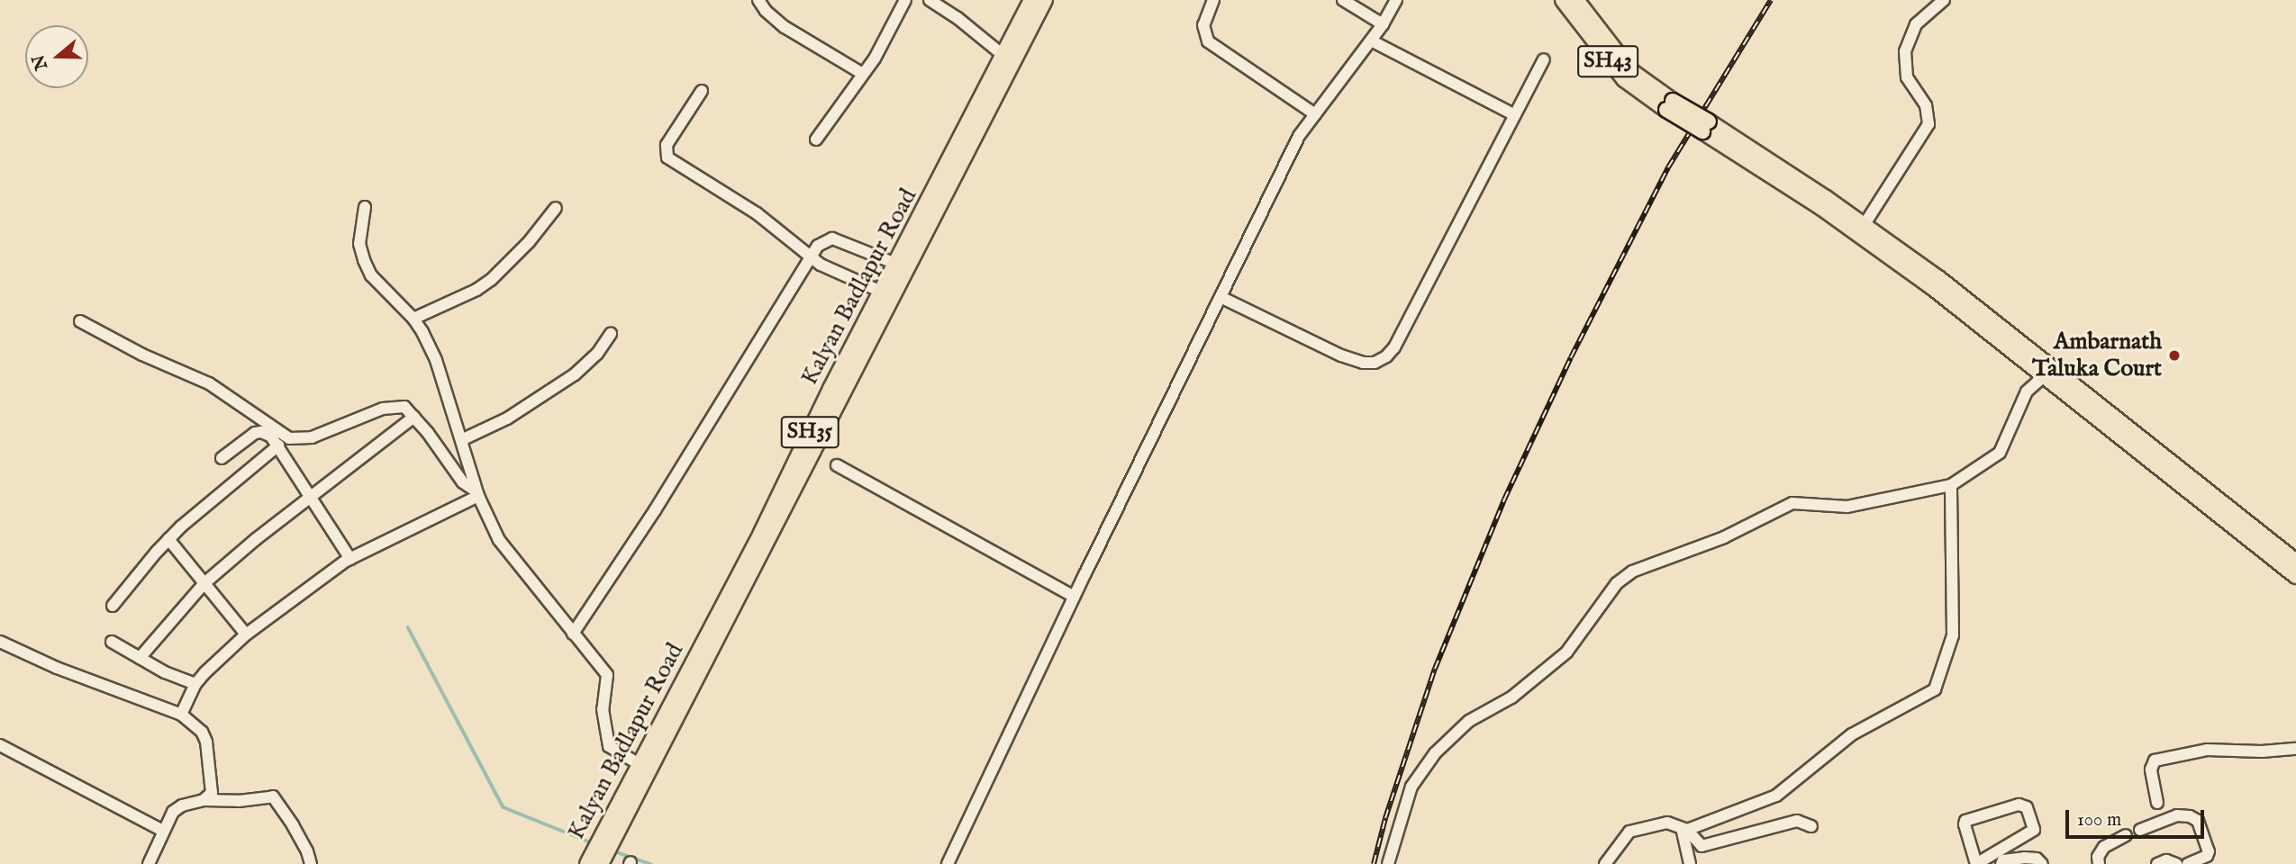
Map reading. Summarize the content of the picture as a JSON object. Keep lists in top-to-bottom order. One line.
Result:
{"streets":{"main road":["SH43","Kalyan Badlapur Road","SH35"]},"places":["Ambarnath Taluka Court"],"scale_bar":"100 m","north":"left"}
